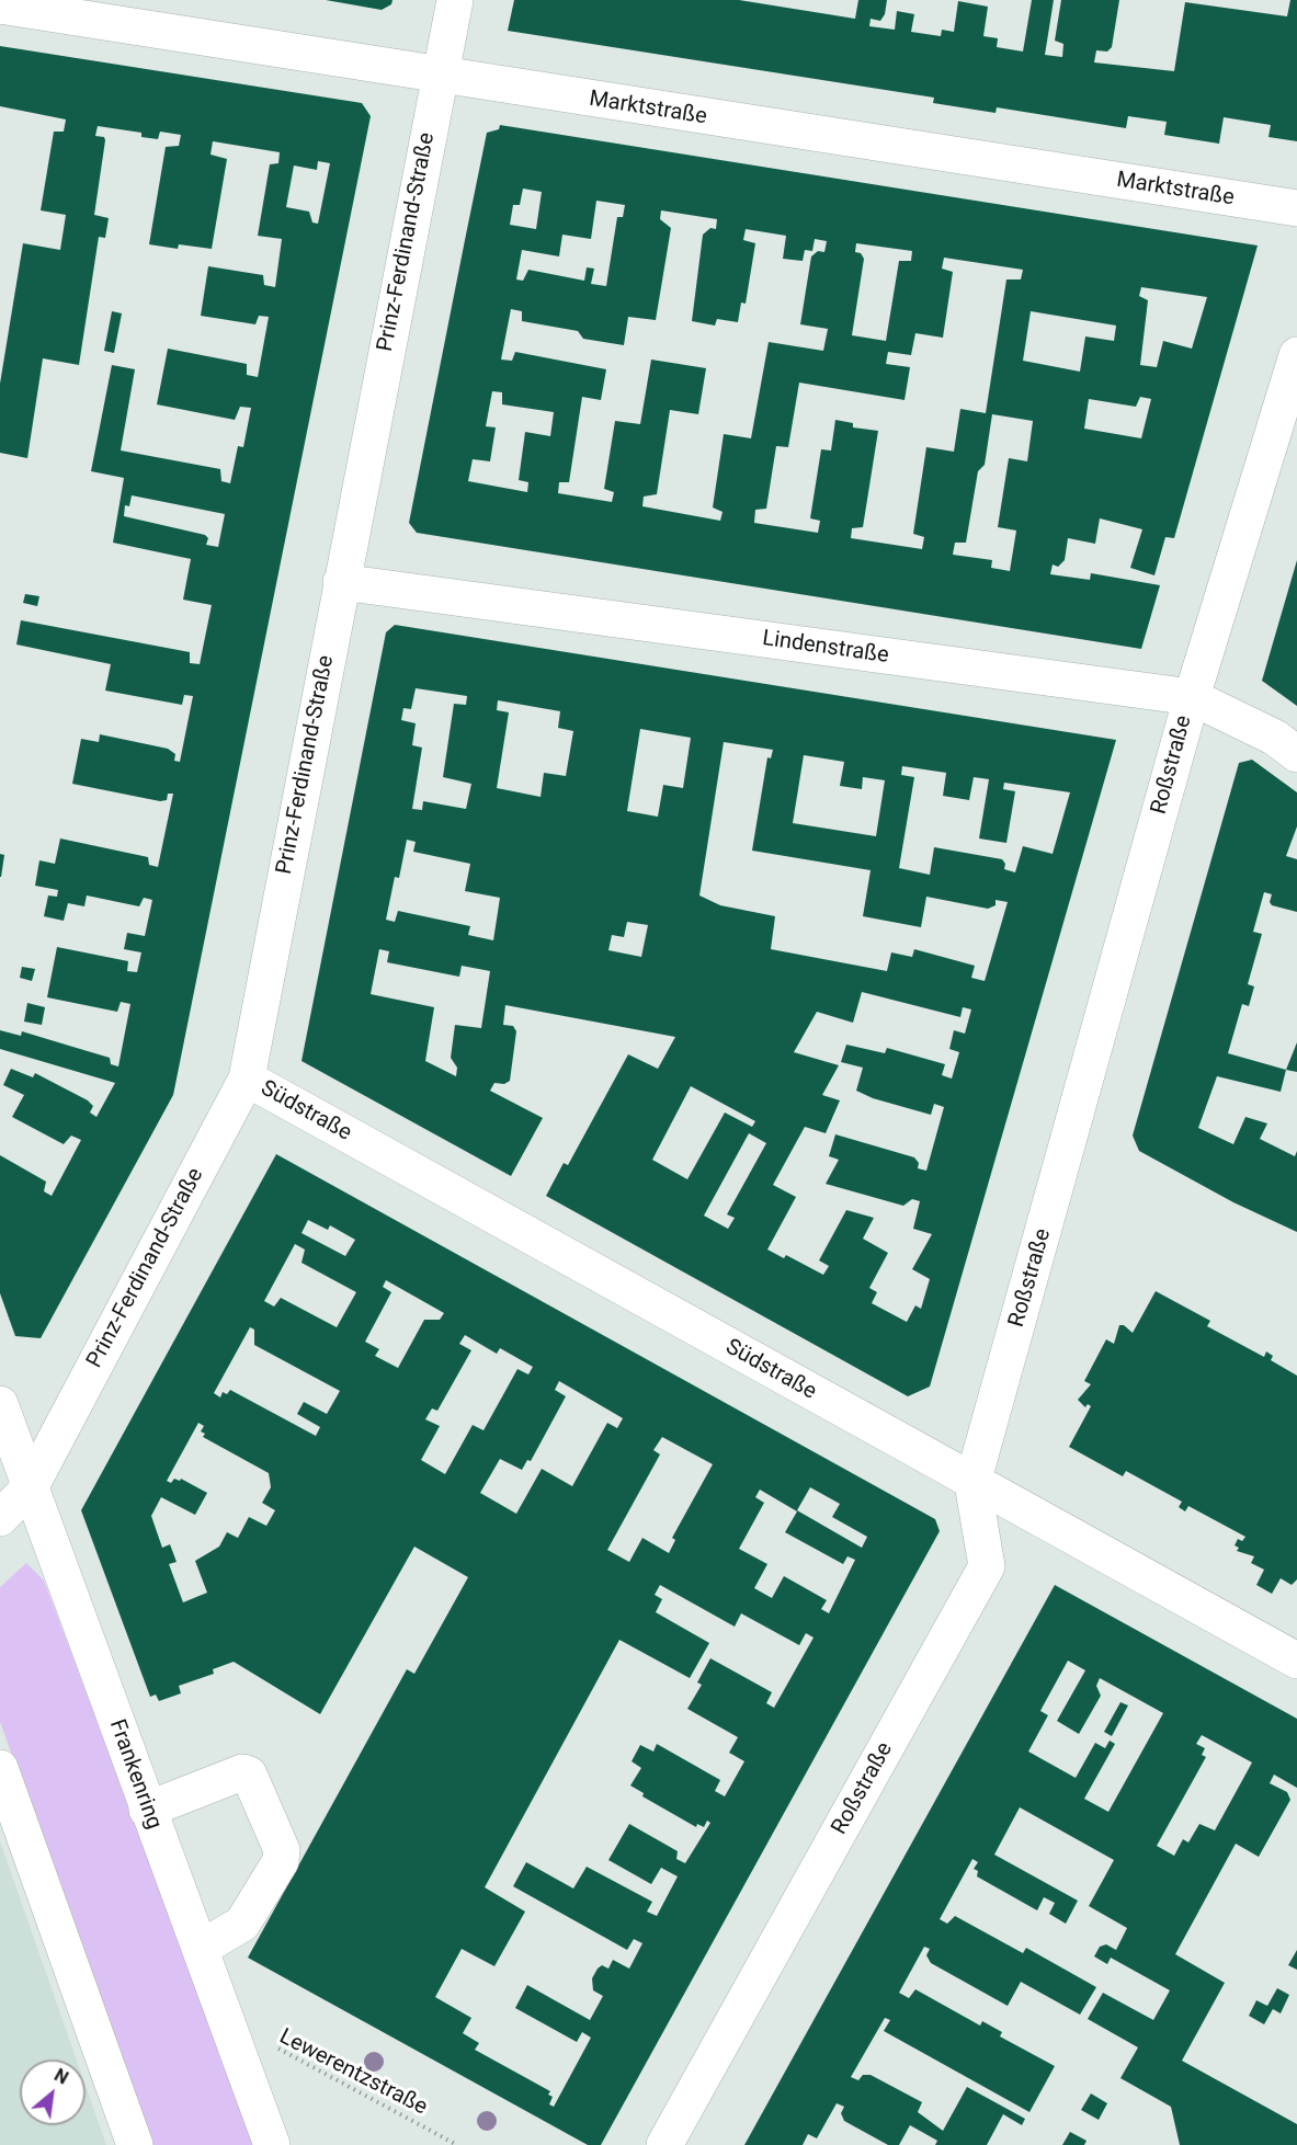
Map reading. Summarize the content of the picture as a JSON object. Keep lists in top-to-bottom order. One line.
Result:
{"streets":{"street":["Marktstraße","Prinz-Ferdinand-Straße","Lindenstraße","Roßstraße","Südstraße","Frankenring"],"path":["Lewerentzstraße"]},"crossings":[["Marktstraße","Prinz-Ferdinand-Straße"],["Prinz-Ferdinand-Straße","Lindenstraße"],["Prinz-Ferdinand-Straße","Südstraße"],["Prinz-Ferdinand-Straße","Frankenring"],["Lindenstraße","Roßstraße"],["Roßstraße","Südstraße"],["Frankenring","Lewerentzstraße"]],"north":"top right"}
